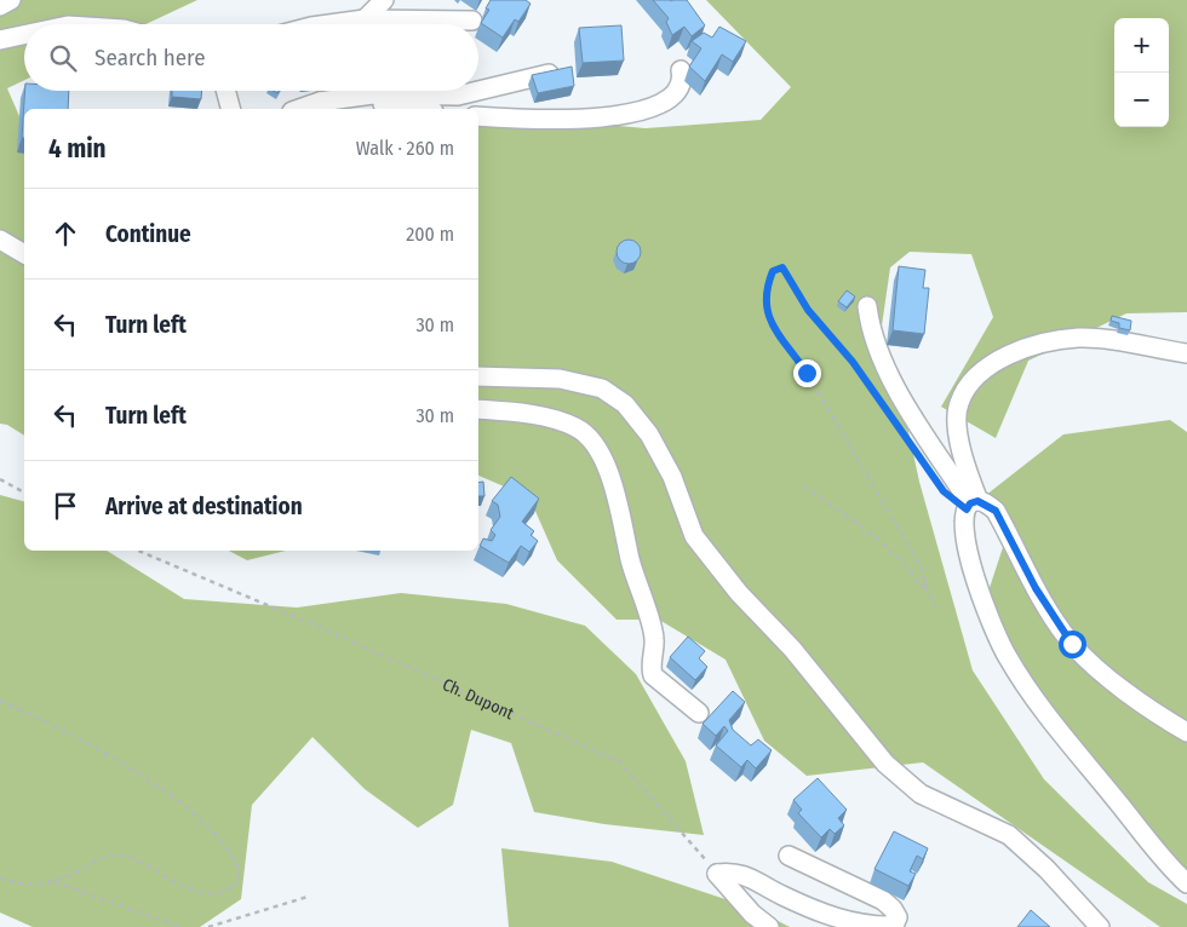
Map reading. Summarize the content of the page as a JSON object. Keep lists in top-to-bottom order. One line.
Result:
{"streets":{"path":["Ch. Dupont"]},"page":{"map_buttons":["+","−"],"search":"Search here","heading":["4 min","Walk · 260 m"],"list":[["Continue","200 m"],["Turn left","30 m"],["Turn left","30 m"],"Arrive at destination"]}}
